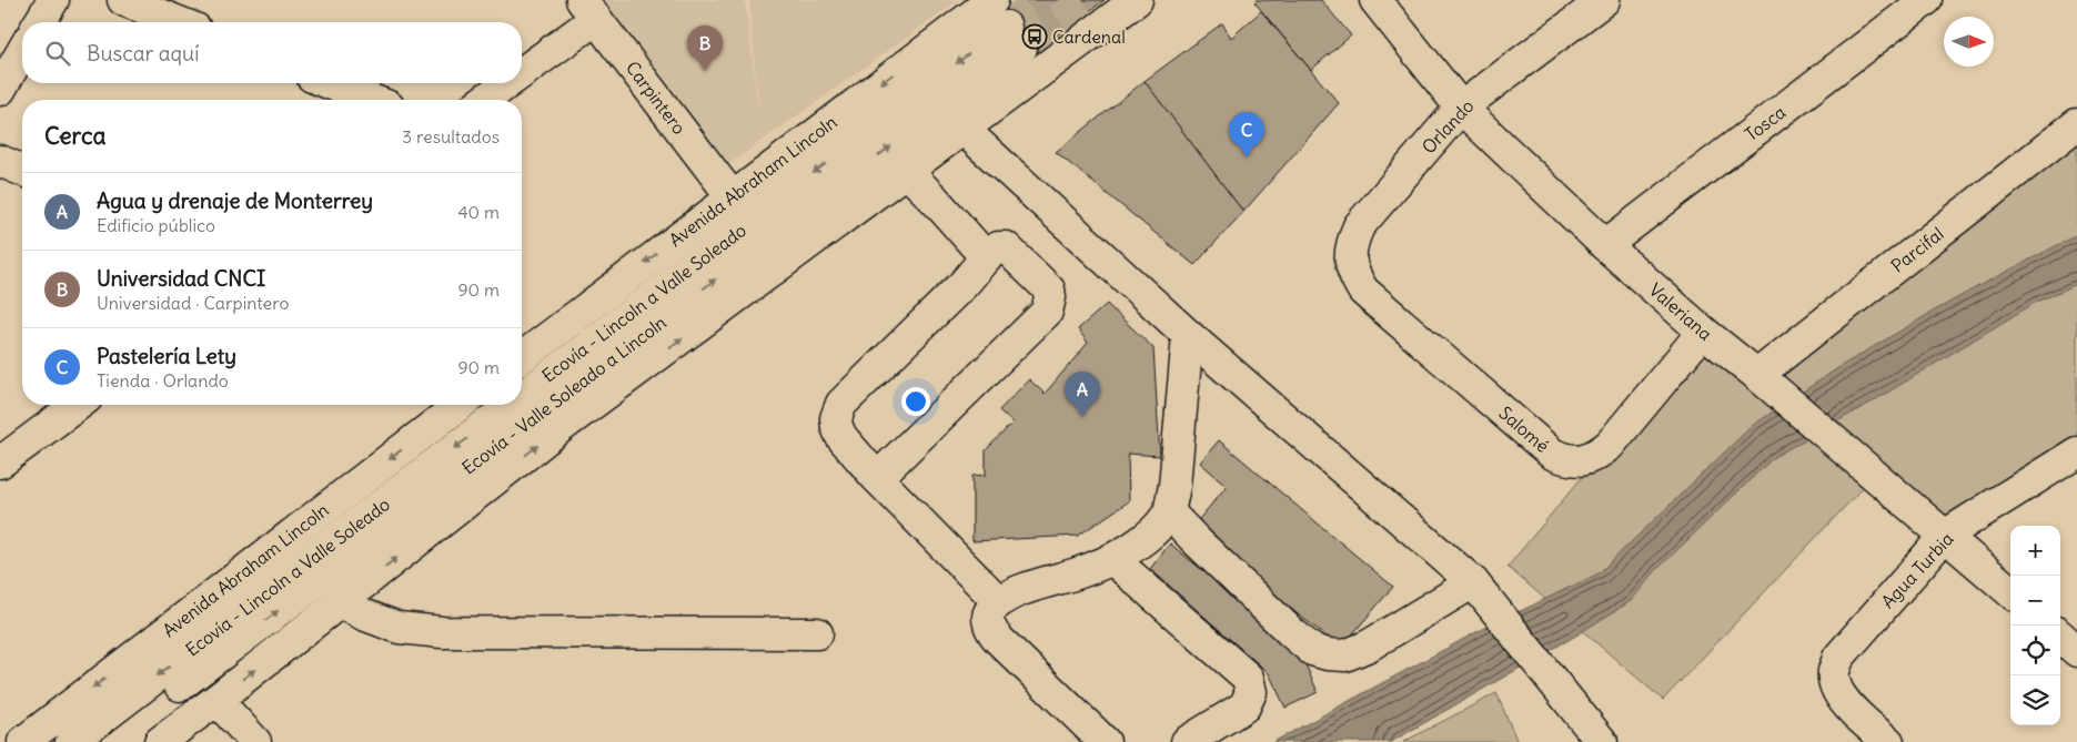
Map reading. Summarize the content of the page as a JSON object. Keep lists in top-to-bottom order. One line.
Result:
{"streets":{"street":["Carpintero","Tosca","Orlando","Avenida Abraham Lincoln","Parcifal","Ecovía - Lincoln a Valle Soleado","Valeriana","Ecovía - Valle Soleado a Lincoln","Salomé","Agua Turbia"]},"crossings":[["Carpintero","Avenida Abraham Lincoln"],["Tosca","Valeriana"],["Orlando","Valeriana"],["Orlando","Salomé"],["Parcifal","Valeriana"],["Ecovía - Lincoln a Valle Soleado","Ecovía - Valle Soleado a Lincoln"],["Valeriana","Salomé"],["Valeriana","Agua Turbia"]],"places":{"bus stop":["Cardenal"]},"north":"right","page":{"search":"Buscar aquí","pins":["B","C","A"],"heading":["Cerca","3 resultados"],"list":[{"mark":"A","name":"Agua y drenaje de Monterrey","note":"Edificio público","value":"40 m"},{"mark":"B","name":"Universidad CNCI","note":"Universidad · Carpintero","value":"90 m"},{"mark":"C","name":"Pastelería Lety","note":"Tienda · Orlando","value":"90 m"}],"map_buttons":["+","−"]}}
